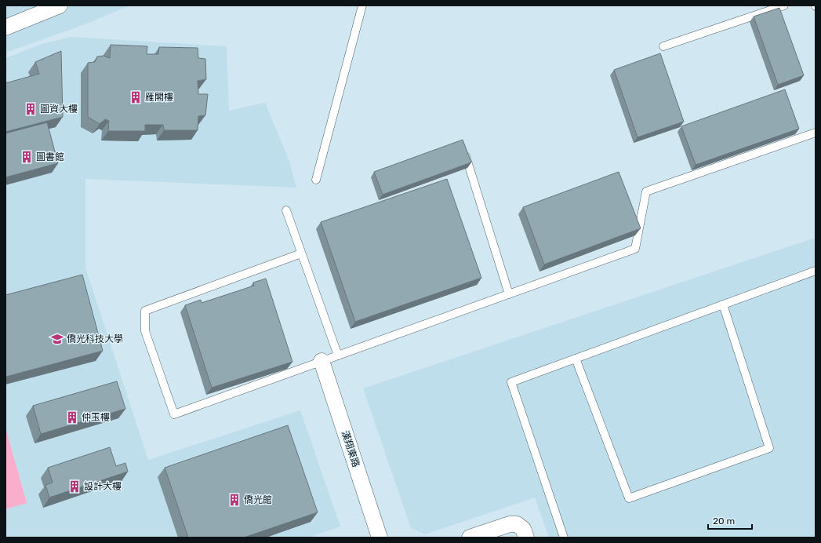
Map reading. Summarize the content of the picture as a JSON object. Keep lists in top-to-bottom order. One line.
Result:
{"streets":{"street":["漢翔東路"]},"places":{"building":["雁閣樓","圖資大樓","圖書館","仲玉樓","設計大樓","僑光館"],"school or university":["僑光科技大學"]},"scale_bar":"20 m"}
